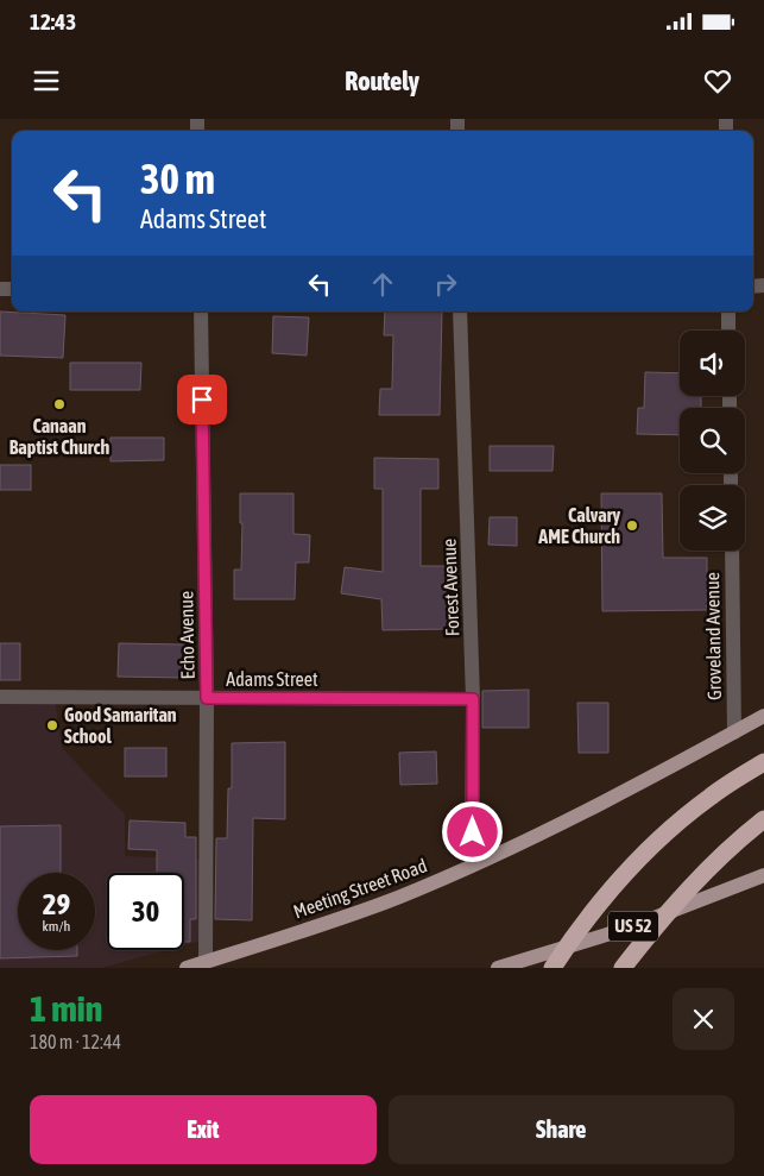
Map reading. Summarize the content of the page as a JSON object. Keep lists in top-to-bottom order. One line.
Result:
{"streets":{"main road":["Meeting Street Road","US 52"],"street":["Forest Avenue","Echo Avenue","Groveland Avenue","Adams Street"]},"crossings":[["Forest Avenue","Adams Street"],["Forest Avenue","Meeting Street Road"],["Echo Avenue","Adams Street"],["Echo Avenue","Meeting Street Road"],["Groveland Avenue","Meeting Street Road"]],"places":["Canaan Baptist Church","Calvary AME Church","Good Samaritan School"],"page":{"status":"12:43","header":"Routely","turn":["30 m","Adams Street"],"speed":"29 km/h","limit":"30","heading":["1 min","180 m · 12:44"],"buttons":["Exit","Share"]}}
